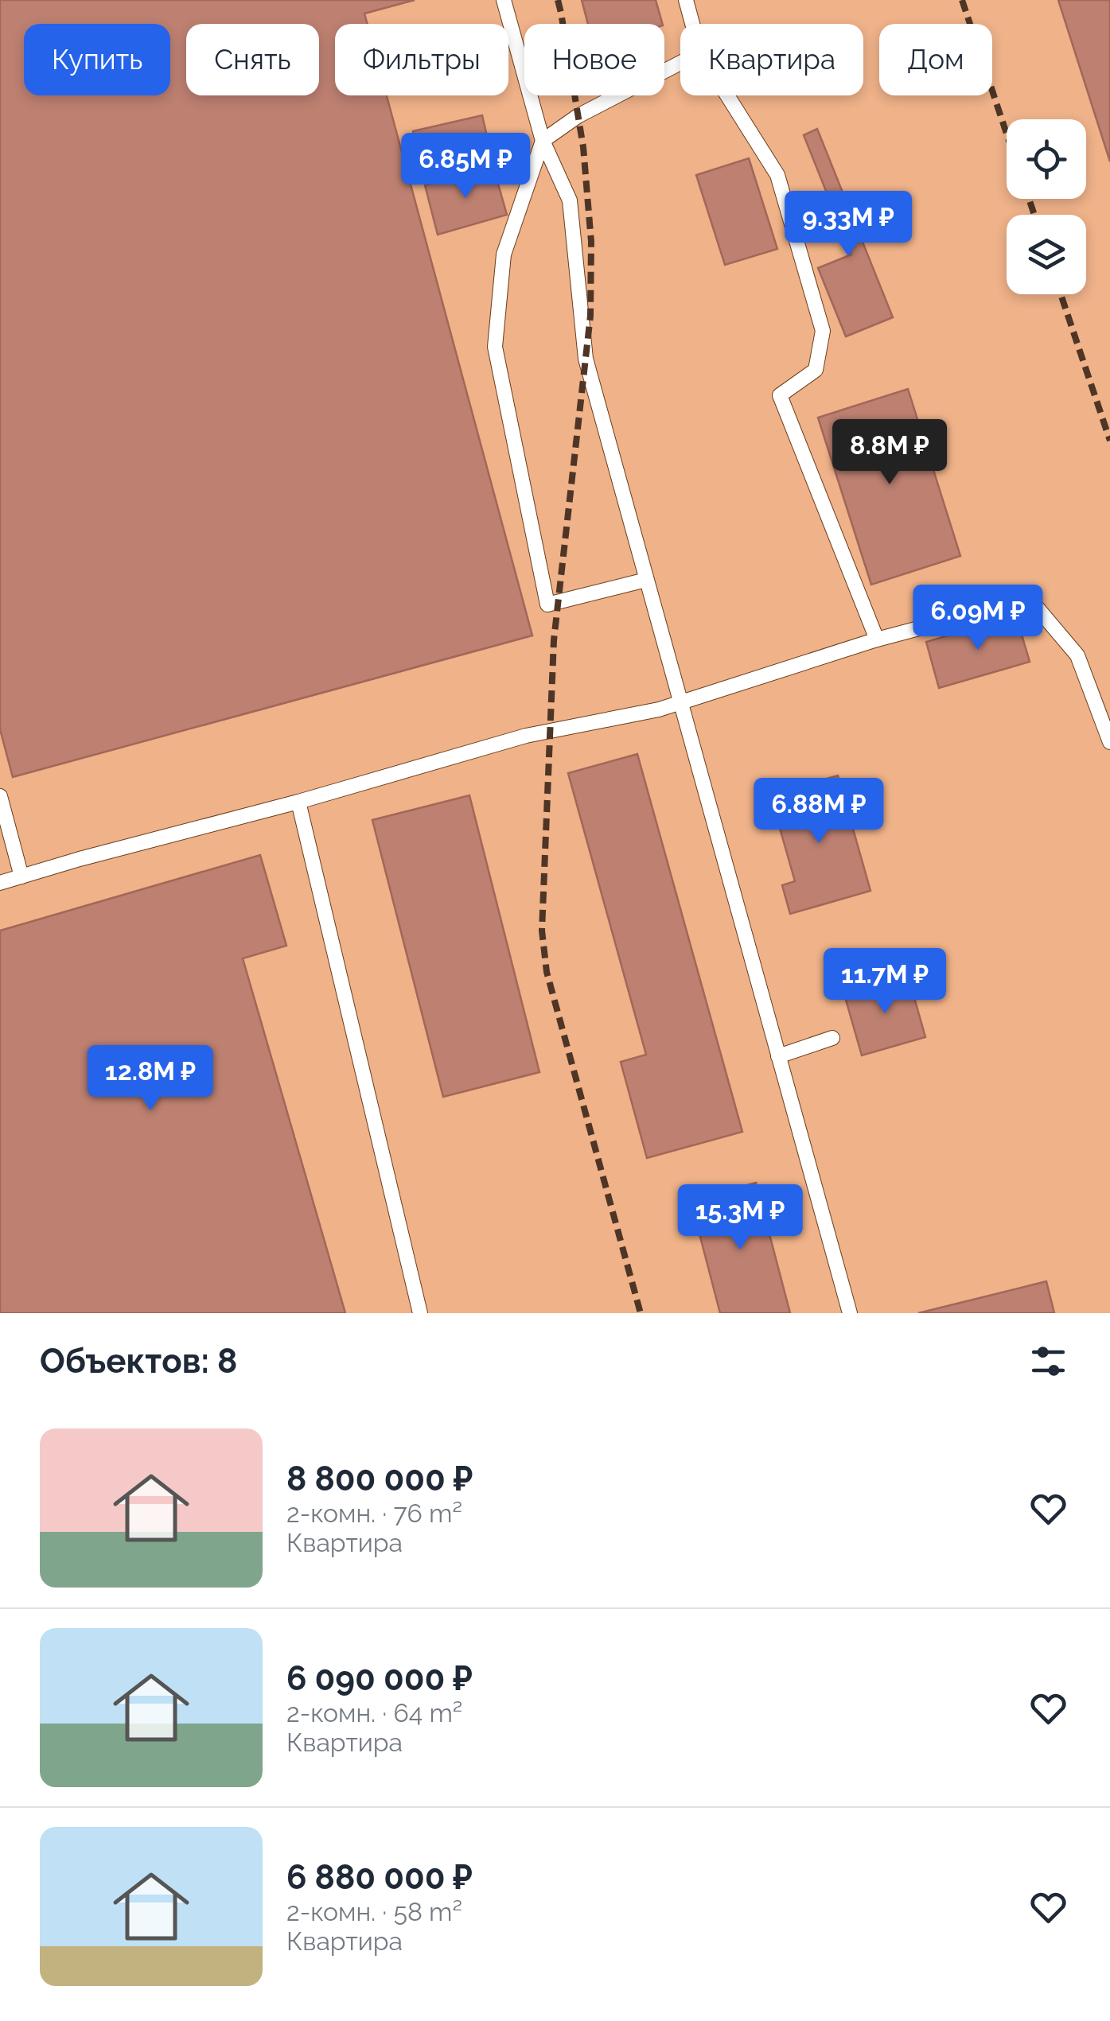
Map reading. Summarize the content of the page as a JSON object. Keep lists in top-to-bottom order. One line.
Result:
{"page":{"chip":["Купить","Снять","Фильтры","Новое","Квартира","Дом"],"price":["6.85M ₽","9.33M ₽","8.8M ₽","6.09M ₽","6.88M ₽","11.7M ₽","12.8M ₽","15.3M ₽"],"heading":"Объектов: 8","list":[{"name":"8 800 000 ₽","note":"2-комн. · 76 m² · Квартира"},{"name":"6 090 000 ₽","note":"2-комн. · 64 m² · Квартира"},{"name":"6 880 000 ₽","note":"2-комн. · 58 m² · Квартира"}]}}
